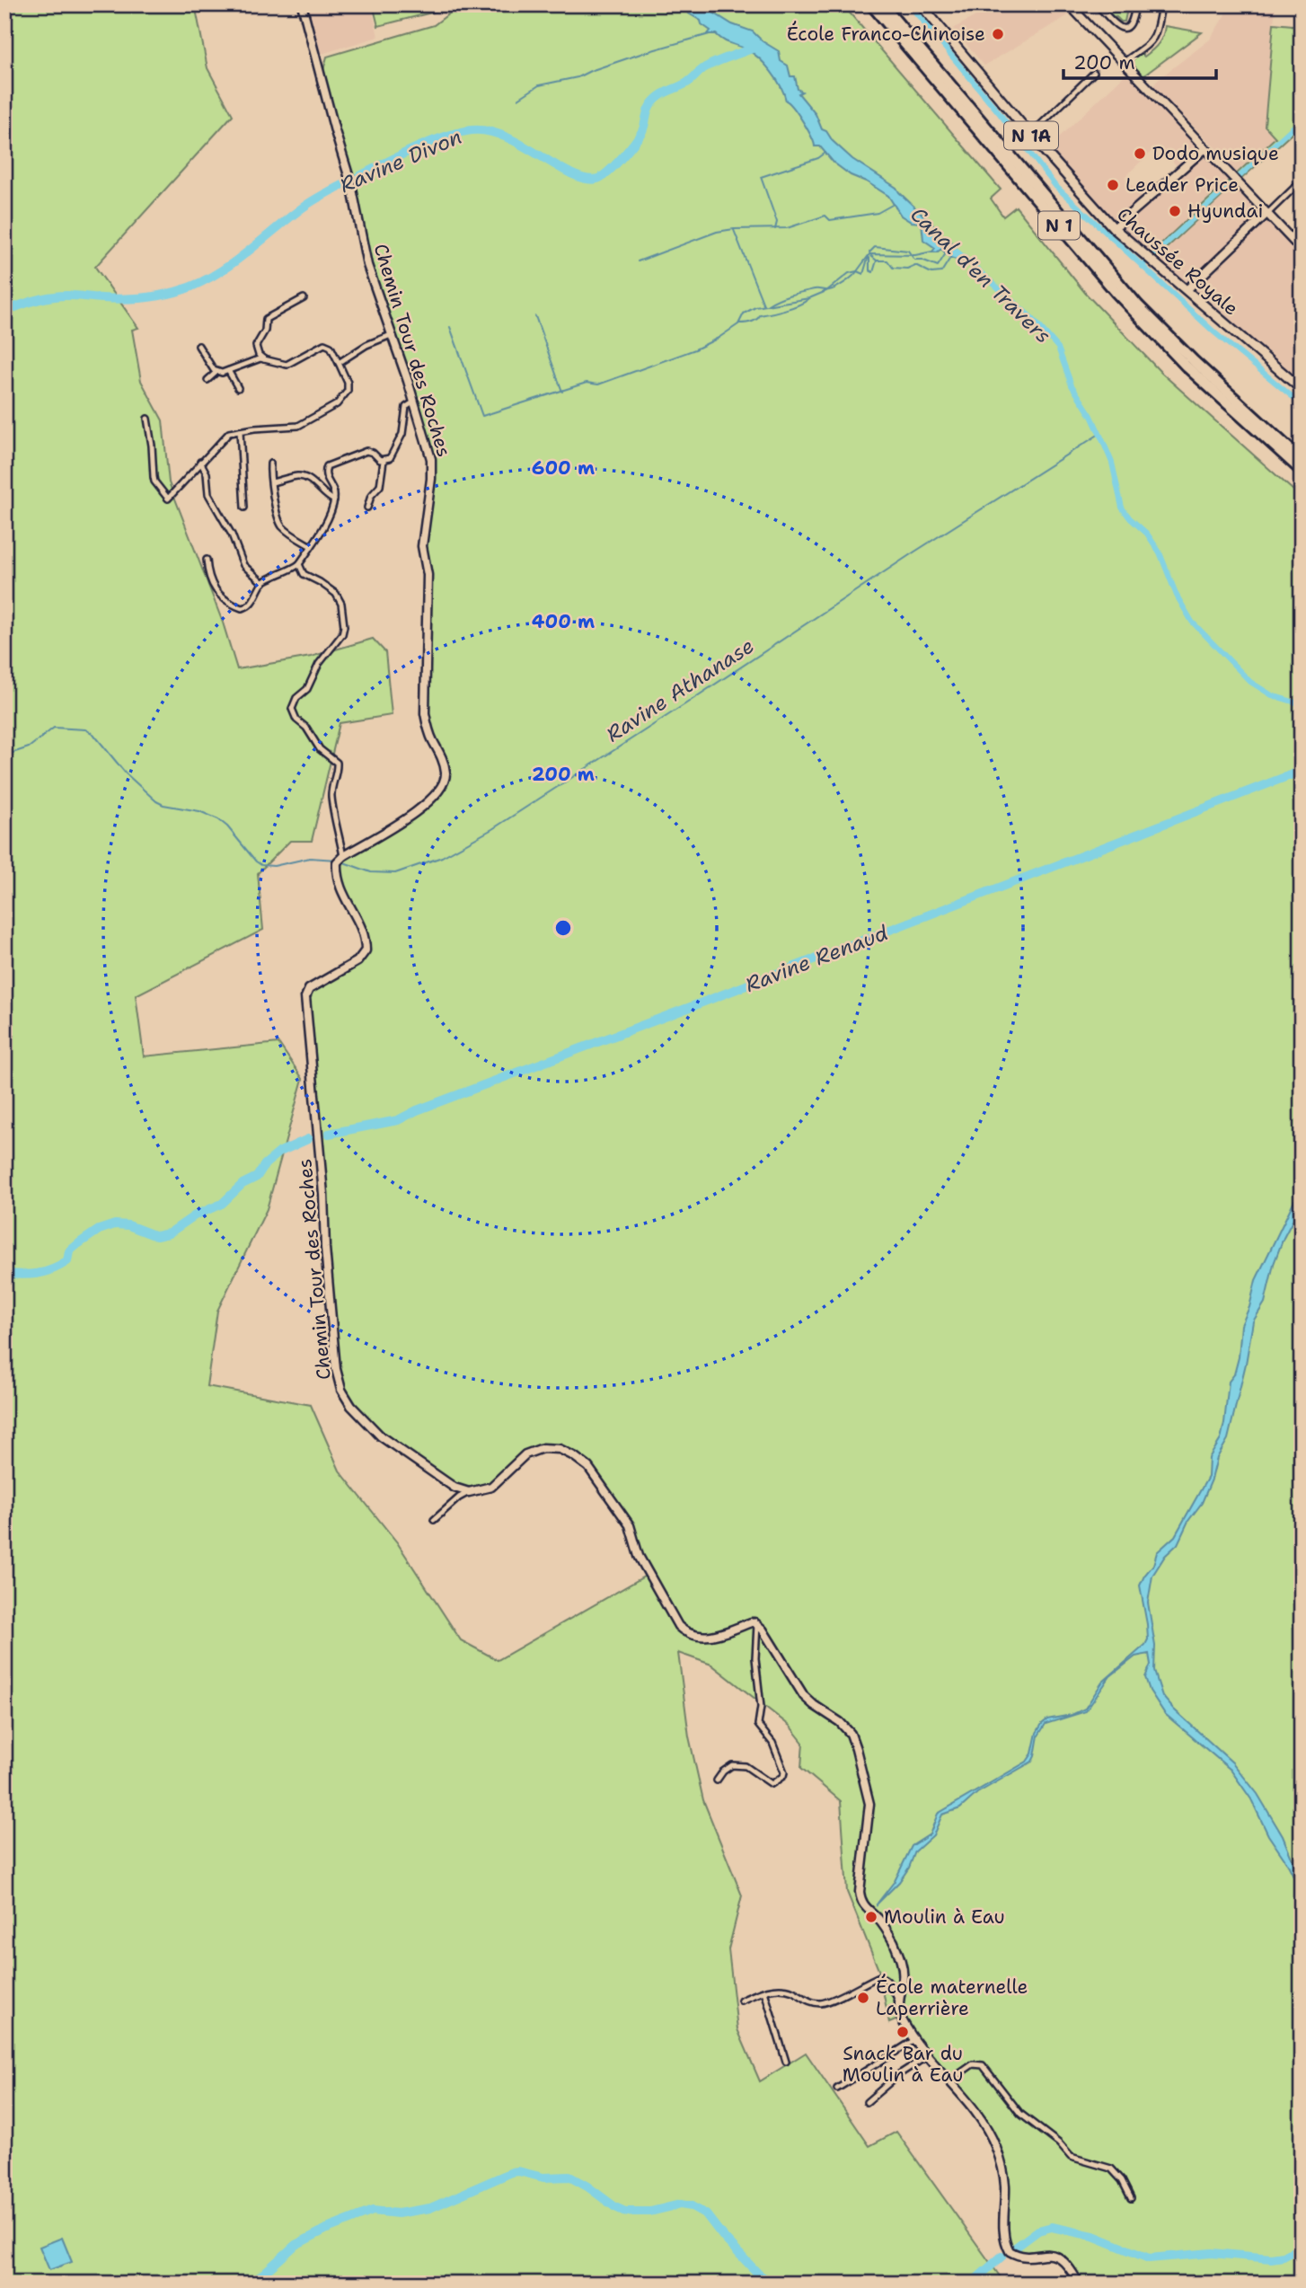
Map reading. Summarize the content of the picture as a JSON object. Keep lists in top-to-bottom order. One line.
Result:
{"streets":{"highway":["N 1"],"main road":["N 1A","Chaussée Royale"],"street":["Chemin Tour des Roches"]},"water":["Ravine Divon","Canal d'en Travers","Ravine Athanase","Ravine Renaud"],"places":["École Franco-Chinoise","Dodo musique","Leader Price","Hyundai","Moulin à Eau","École maternelle Laperrière","Snack Bar du Moulin à Eau"],"scale_bar":"200 m","rings":["600 m","400 m","200 m"]}
